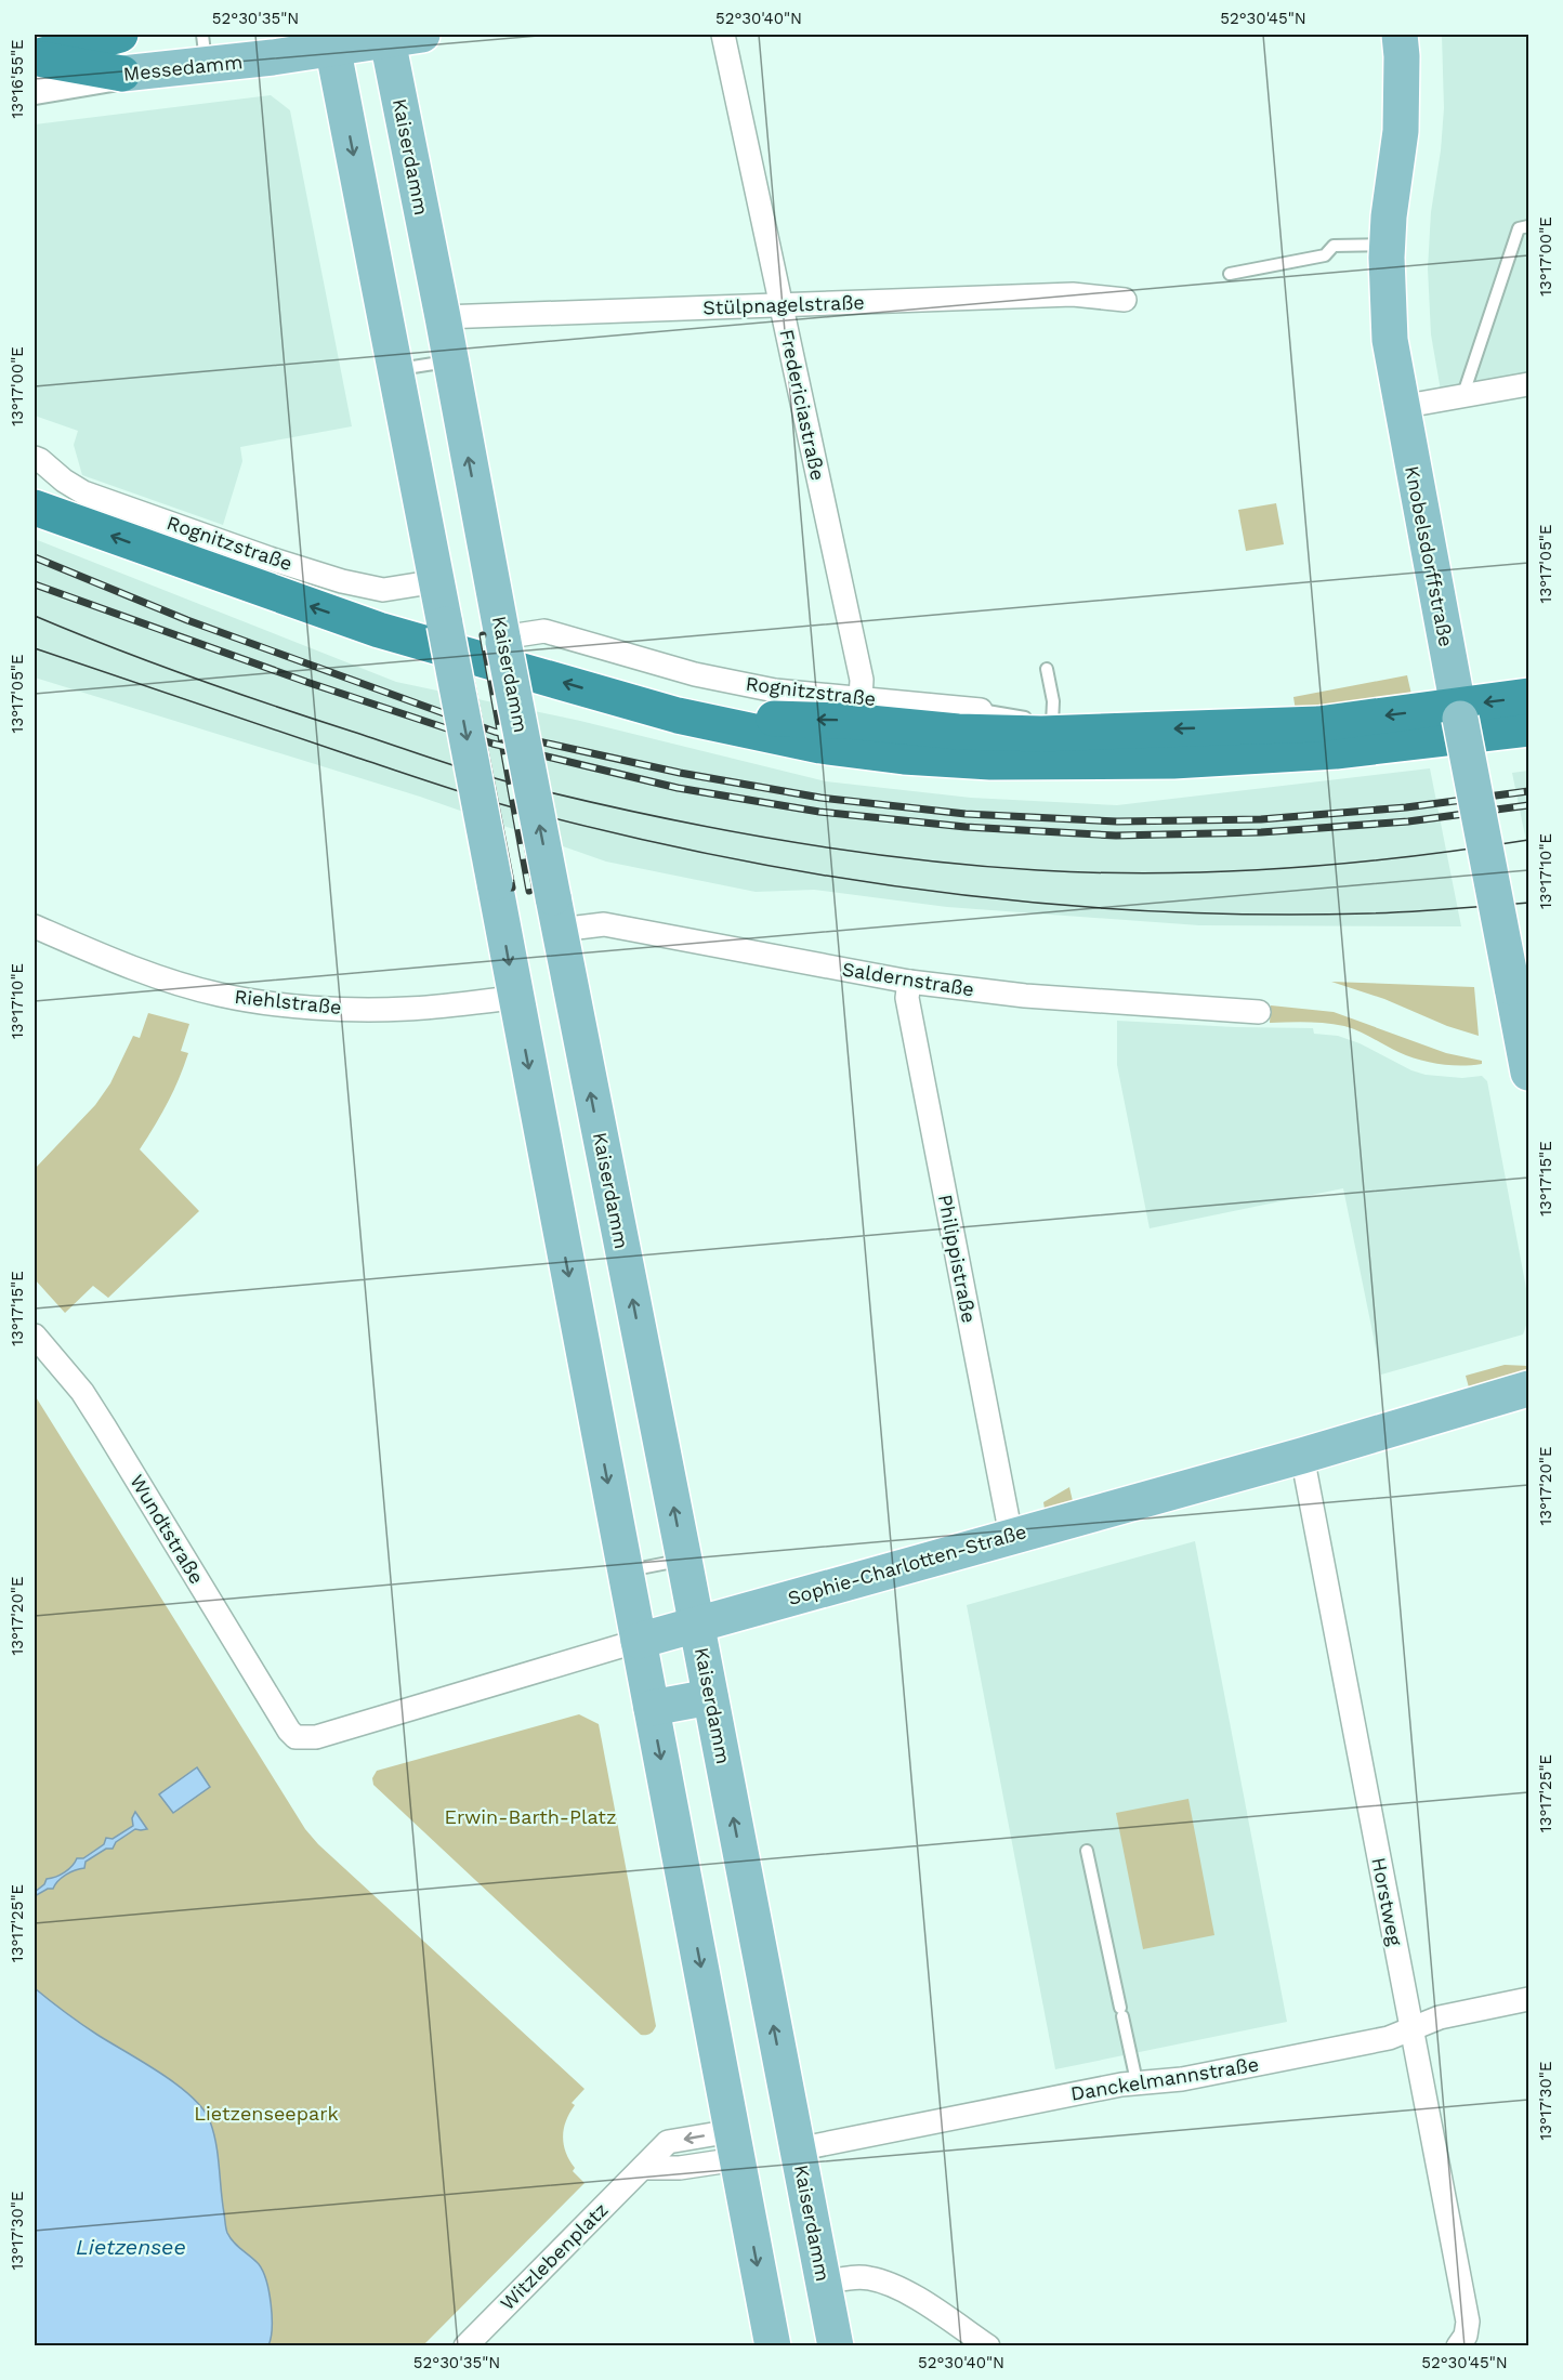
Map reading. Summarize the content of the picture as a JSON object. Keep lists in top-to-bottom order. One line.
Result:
{"streets":{"main road":["Messedamm","Kaiserdamm","Knobelsdorffstraße","Sophie-Charlotten-Straße"],"street":["Stülpnagelstraße","Fredericiastraße","Rognitzstraße","Saldernstraße","Riehlstraße","Philippistraße","Wundtstraße","Horstweg","Danckelmannstraße","Witzlebenplatz"]},"crossings":[["Messedamm","Kaiserdamm"],["Kaiserdamm","Stülpnagelstraße"],["Kaiserdamm","Rognitzstraße"],["Kaiserdamm","Saldernstraße"],["Kaiserdamm","Sophie-Charlotten-Straße"],["Kaiserdamm","Danckelmannstraße"],["Stülpnagelstraße","Fredericiastraße"],["Fredericiastraße","Rognitzstraße"],["Saldernstraße","Philippistraße"],["Philippistraße","Sophie-Charlotten-Straße"],["Wundtstraße","Sophie-Charlotten-Straße"],["Sophie-Charlotten-Straße","Horstweg"],["Horstweg","Danckelmannstraße"]],"water":["Lietzensee"],"parks":["Erwin-Barth-Platz","Lietzenseepark"],"coordinates":["52°30'35\"N","52°30'40\"N","52°30'45\"N","13°16'55\"E","13°17'00\"E","13°17'05\"E","13°17'10\"E","13°17'15\"E","13°17'20\"E","13°17'25\"E","13°17'30\"E"]}
